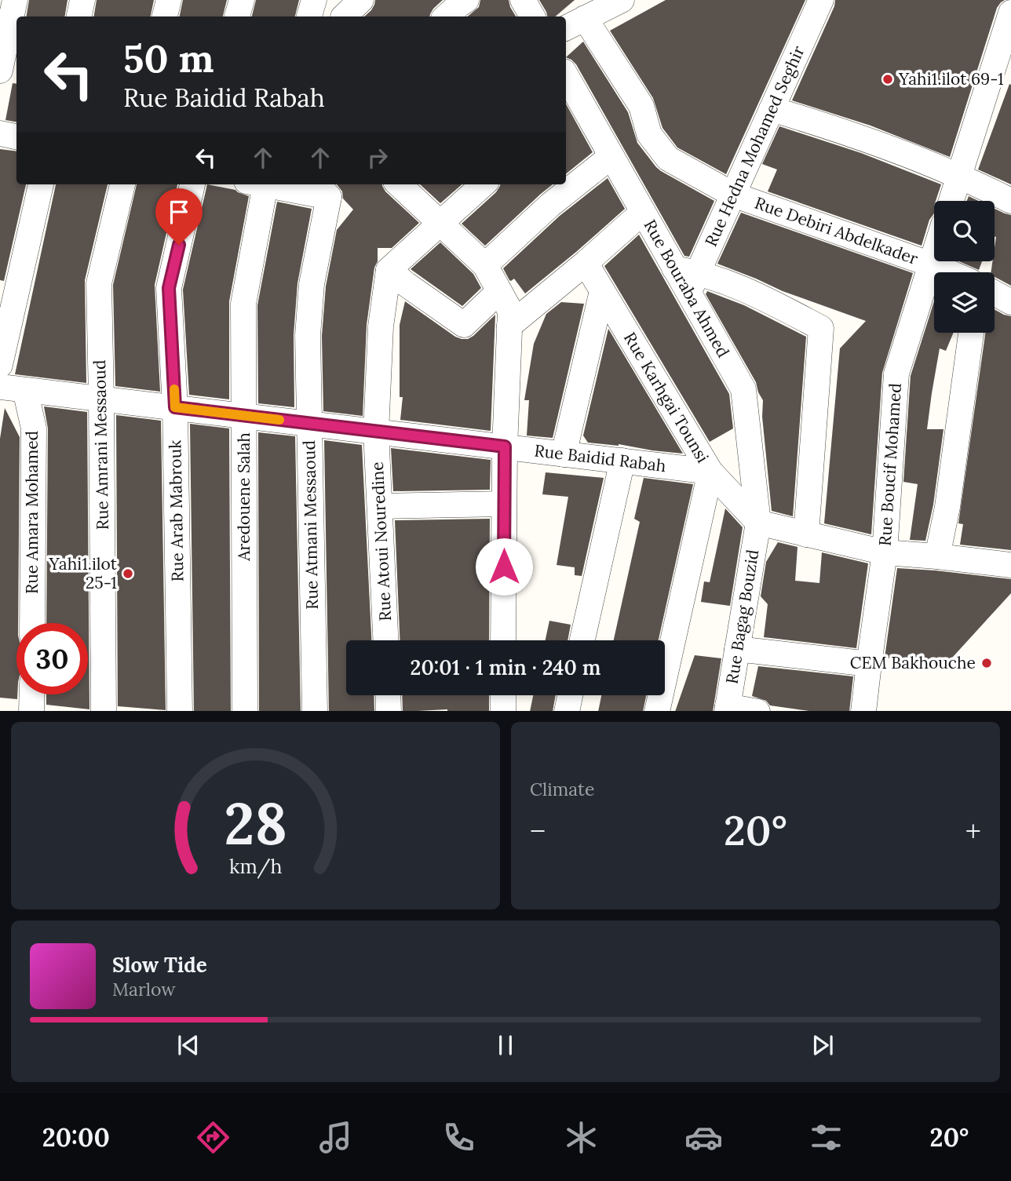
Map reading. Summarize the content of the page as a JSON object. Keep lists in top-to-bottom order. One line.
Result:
{"streets":{"street":["Rue Hedna Mohamed Seghir","Rue Debiri Abdelkader","Rue Bouraba Ahmed","Rue Karhgai Tounsi","Rue Amrani Messaoud","Rue Baidid Rabah","Rue Boucif Mohamed","Aredouene Salah","Rue Arab Mabrouk","Rue Amara Mohamed","Rue Atmani Messaoud","Rue Atoui Nouredine","Rue Bagag Bouzid"]},"crossings":[["Rue Hedna Mohamed Seghir","Rue Debiri Abdelkader"],["Rue Hedna Mohamed Seghir","Rue Bouraba Ahmed"],["Rue Debiri Abdelkader","Rue Boucif Mohamed"],["Rue Bouraba Ahmed","Rue Karhgai Tounsi"],["Rue Bouraba Ahmed","Rue Bagag Bouzid"],["Rue Karhgai Tounsi","Rue Baidid Rabah"],["Rue Karhgai Tounsi","Rue Bagag Bouzid"],["Rue Amrani Messaoud","Rue Baidid Rabah"],["Rue Baidid Rabah","Aredouene Salah"],["Rue Baidid Rabah","Rue Arab Mabrouk"],["Rue Baidid Rabah","Rue Amara Mohamed"],["Rue Baidid Rabah","Rue Atmani Messaoud"],["Rue Baidid Rabah","Rue Atoui Nouredine"]],"places":["Yahi1.ilot 69-1","Yahi1.ilot 25-1","CEM Bakhouche"],"page":{"turn":["50 m","Rue Baidid Rabah"],"limit":"30","trip":"20:01 · 1 min · 240 m","tile":"Climate","heat":["−","20°","+"],"song":["Slow Tide","Marlow"],"tabs":["20:00","20°"],"gauge":["28","km/h"]}}
